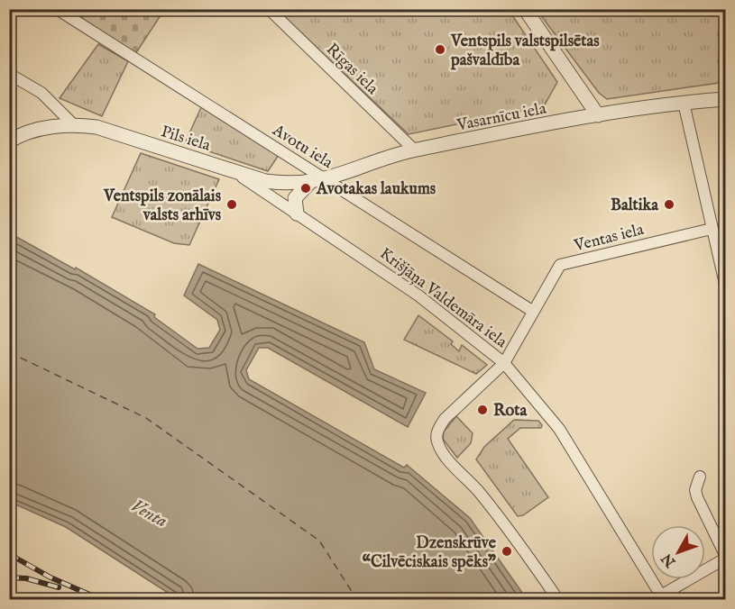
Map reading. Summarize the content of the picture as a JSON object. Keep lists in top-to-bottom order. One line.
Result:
{"streets":{"street":["Rīgas iela","Vasarnīcu iela","Pils iela","Avotu iela","Ventas iela","Krišjāņa Valdemāra iela"]},"crossings":[["Rīgas iela","Vasarnīcu iela"],["Vasarnīcu iela","Pils iela"],["Vasarnīcu iela","Avotu iela"],["Pils iela","Krišjāņa Valdemāra iela"],["Avotu iela","Ventas iela"],["Ventas iela","Krišjāņa Valdemāra iela"]],"water":["Venta"],"places":["Ventspils valstspilsētas pašvaldība","Avotakas laukums","Ventspils zonālais valsts arhīvs","Baltika","Rota","Dzenskrūve “Cilvēciskais spēks”"],"north":"bottom left"}
